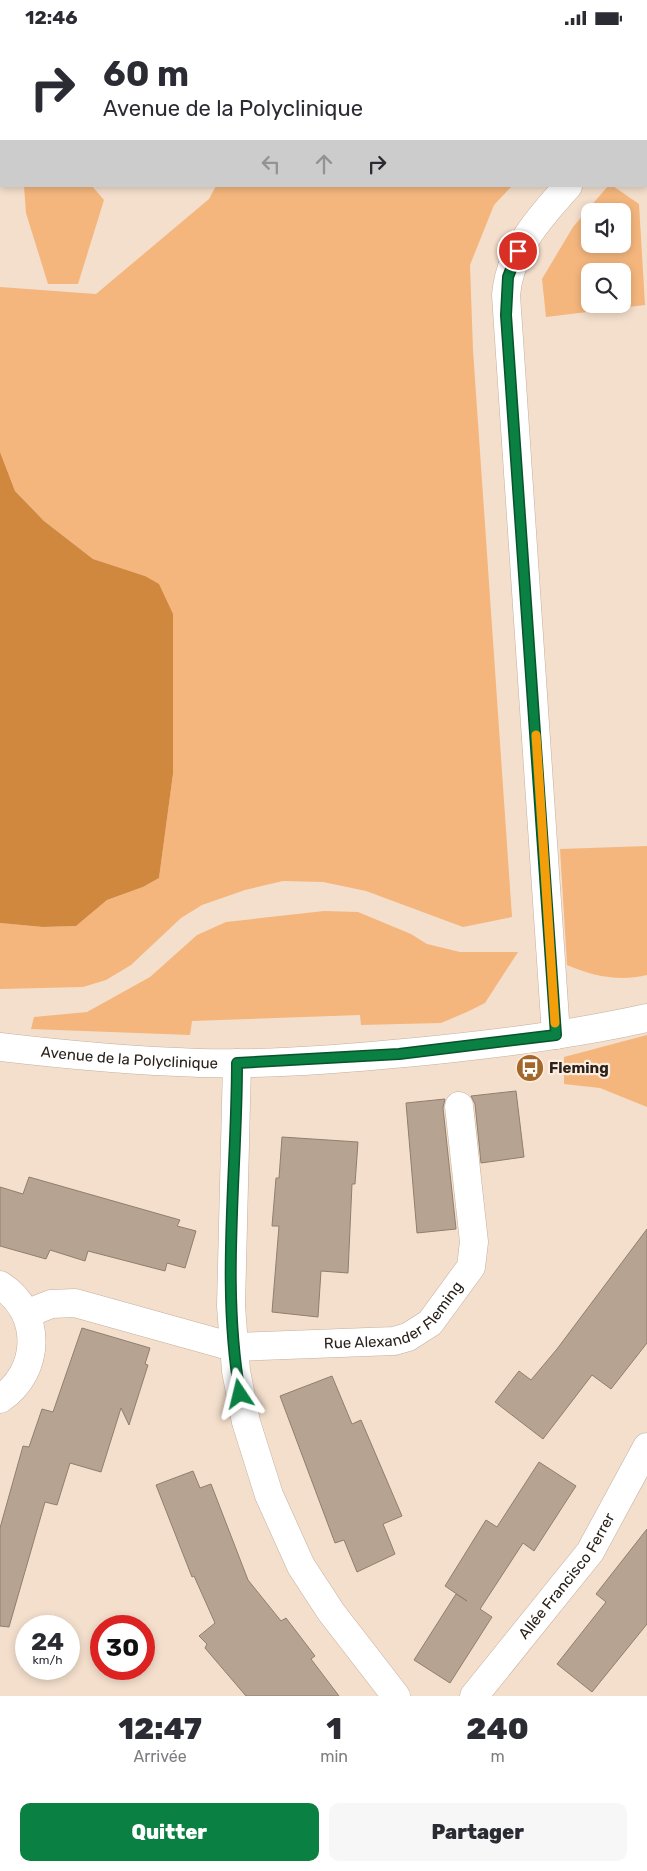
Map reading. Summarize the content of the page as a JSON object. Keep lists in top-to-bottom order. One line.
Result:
{"streets":{"street":["Avenue de la Polyclinique","Rue Alexander Fleming","Allée Francisco Ferrer"]},"places":{"bus stop":["Fleming"]},"page":{"status":"12:46","turn":["60 m","Avenue de la Polyclinique"],"speed":"24 km/h","limit":"30","eta":["12:47","Arrivée","1","min","240","m"],"buttons":["Quitter","Partager"]}}
